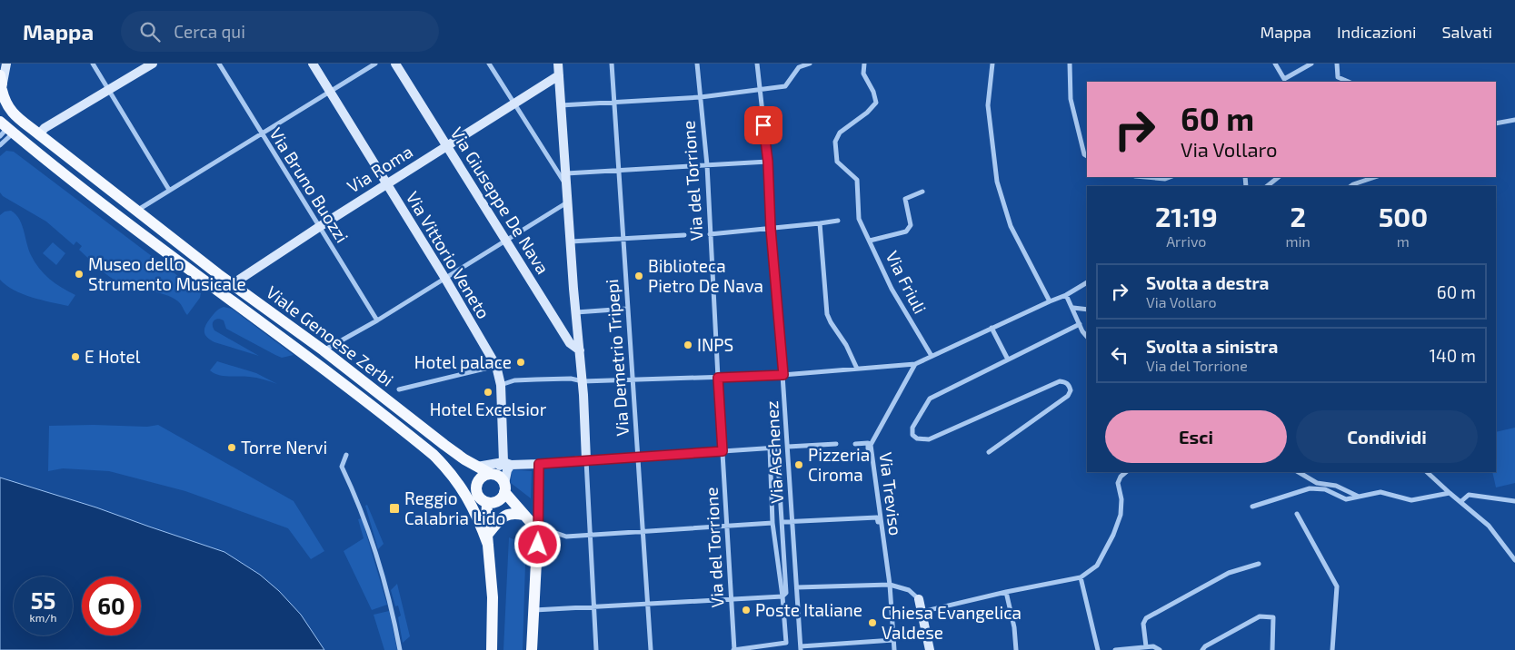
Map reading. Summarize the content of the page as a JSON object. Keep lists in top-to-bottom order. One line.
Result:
{"streets":{"main road":["Viale Genoese Zerbi"],"street":["Via Roma","Via del Torrione","Via Bruno Buozzi","Via Giuseppe De Nava","Via Vittorio Veneto","Via Friuli","Via Demetrio Tripepi","Via Aschenez","Via Treviso"]},"crossings":[["Via Roma","Via Bruno Buozzi"],["Via Roma","Via Giuseppe De Nava"],["Via Roma","Via Vittorio Veneto"],["Via Roma","Viale Genoese Zerbi"]],"places":{"other":["Museo dello Strumento Musicale","Biblioteca Pietro De Nava","INPS","E Hotel","Hotel palace","Hotel Excelsior","Torre Nervi","Pizzeria Ciroma","Poste Italiane","Chiesa Evangelica Valdese"],"transit":["Reggio Calabria Lido"]},"page":{"header":"Mappa","search":"Cerca qui","nav":["Mappa","Indicazioni","Salvati"],"turn":["60 m","Via Vollaro"],"eta":["21:19","Arrivo","2","min","500","m"],"list":[{"name":"Svolta a destra","note":"Via Vollaro","value":"60 m"},{"name":"Svolta a sinistra","note":"Via del Torrione","value":"140 m"}],"buttons":["Esci","Condividi"],"speed":"55 km/h","limit":"60"}}
